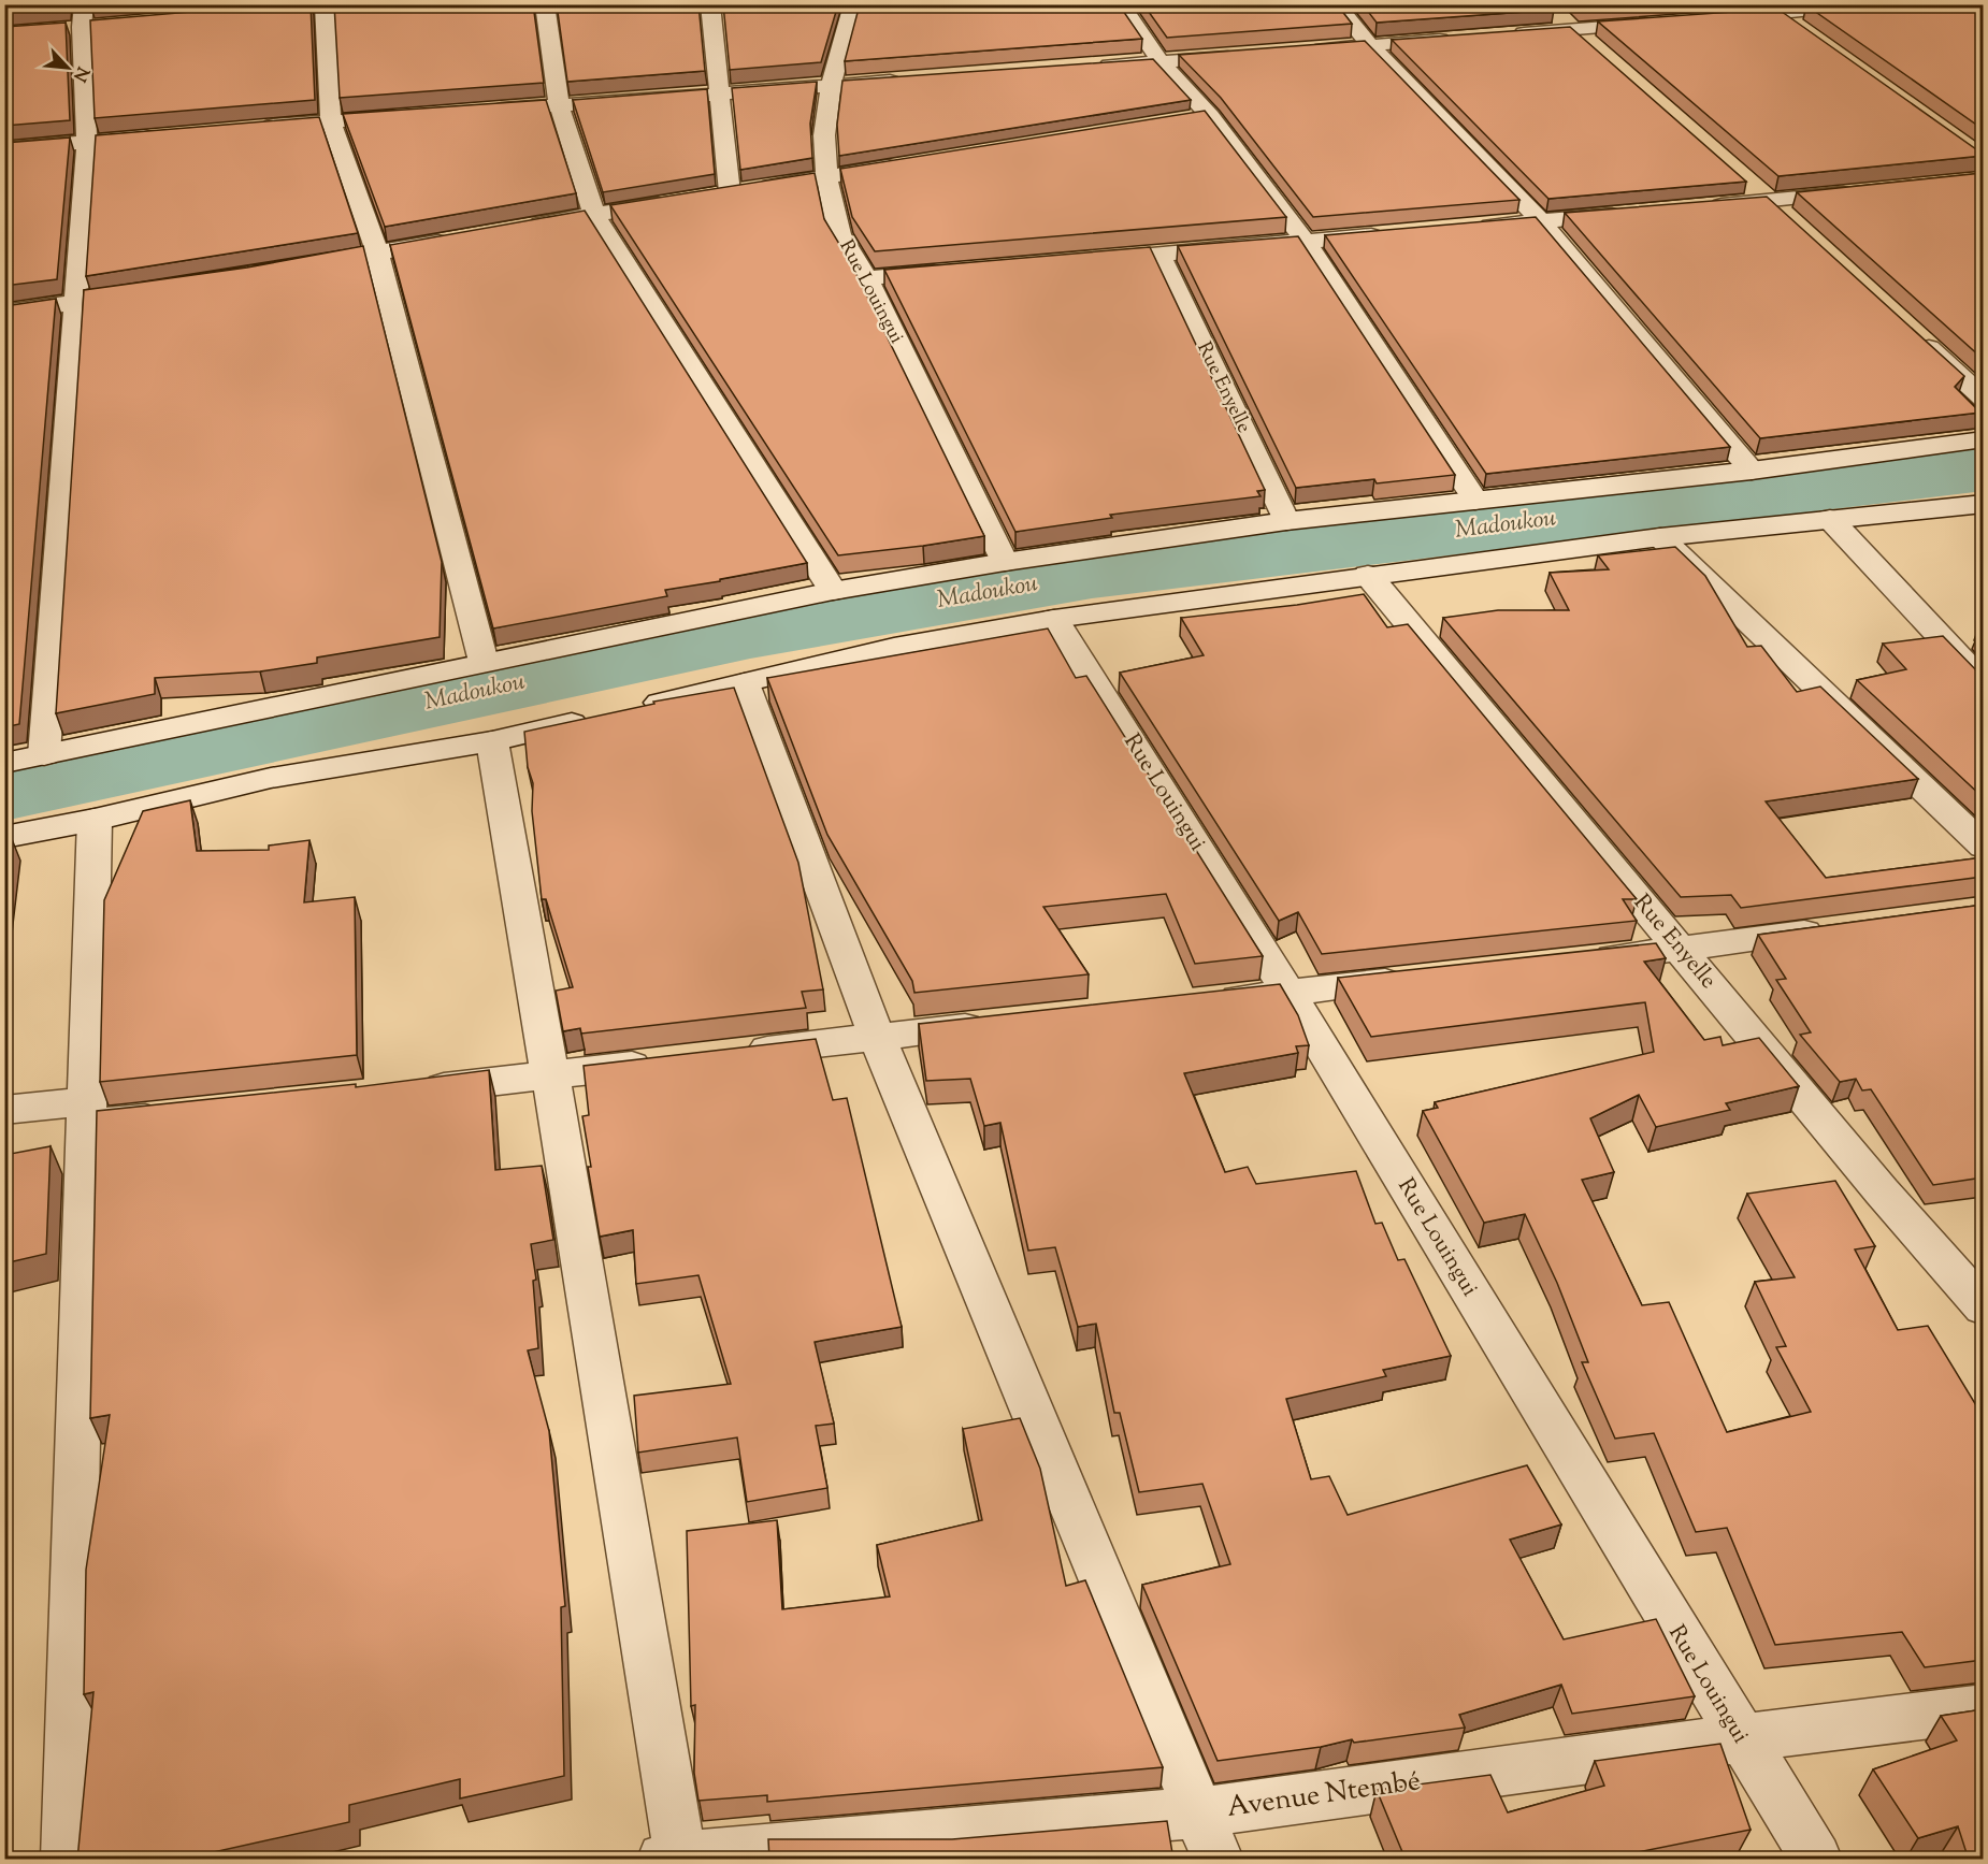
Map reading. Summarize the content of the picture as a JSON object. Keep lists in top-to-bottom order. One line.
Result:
{"streets":{"street":["Rue Louingui","Rue Enyelle","Avenue Ntembé"]},"crossings":[["Rue Louingui","Avenue Ntembé"]],"water":["Madoukou"],"north":"bottom right"}
